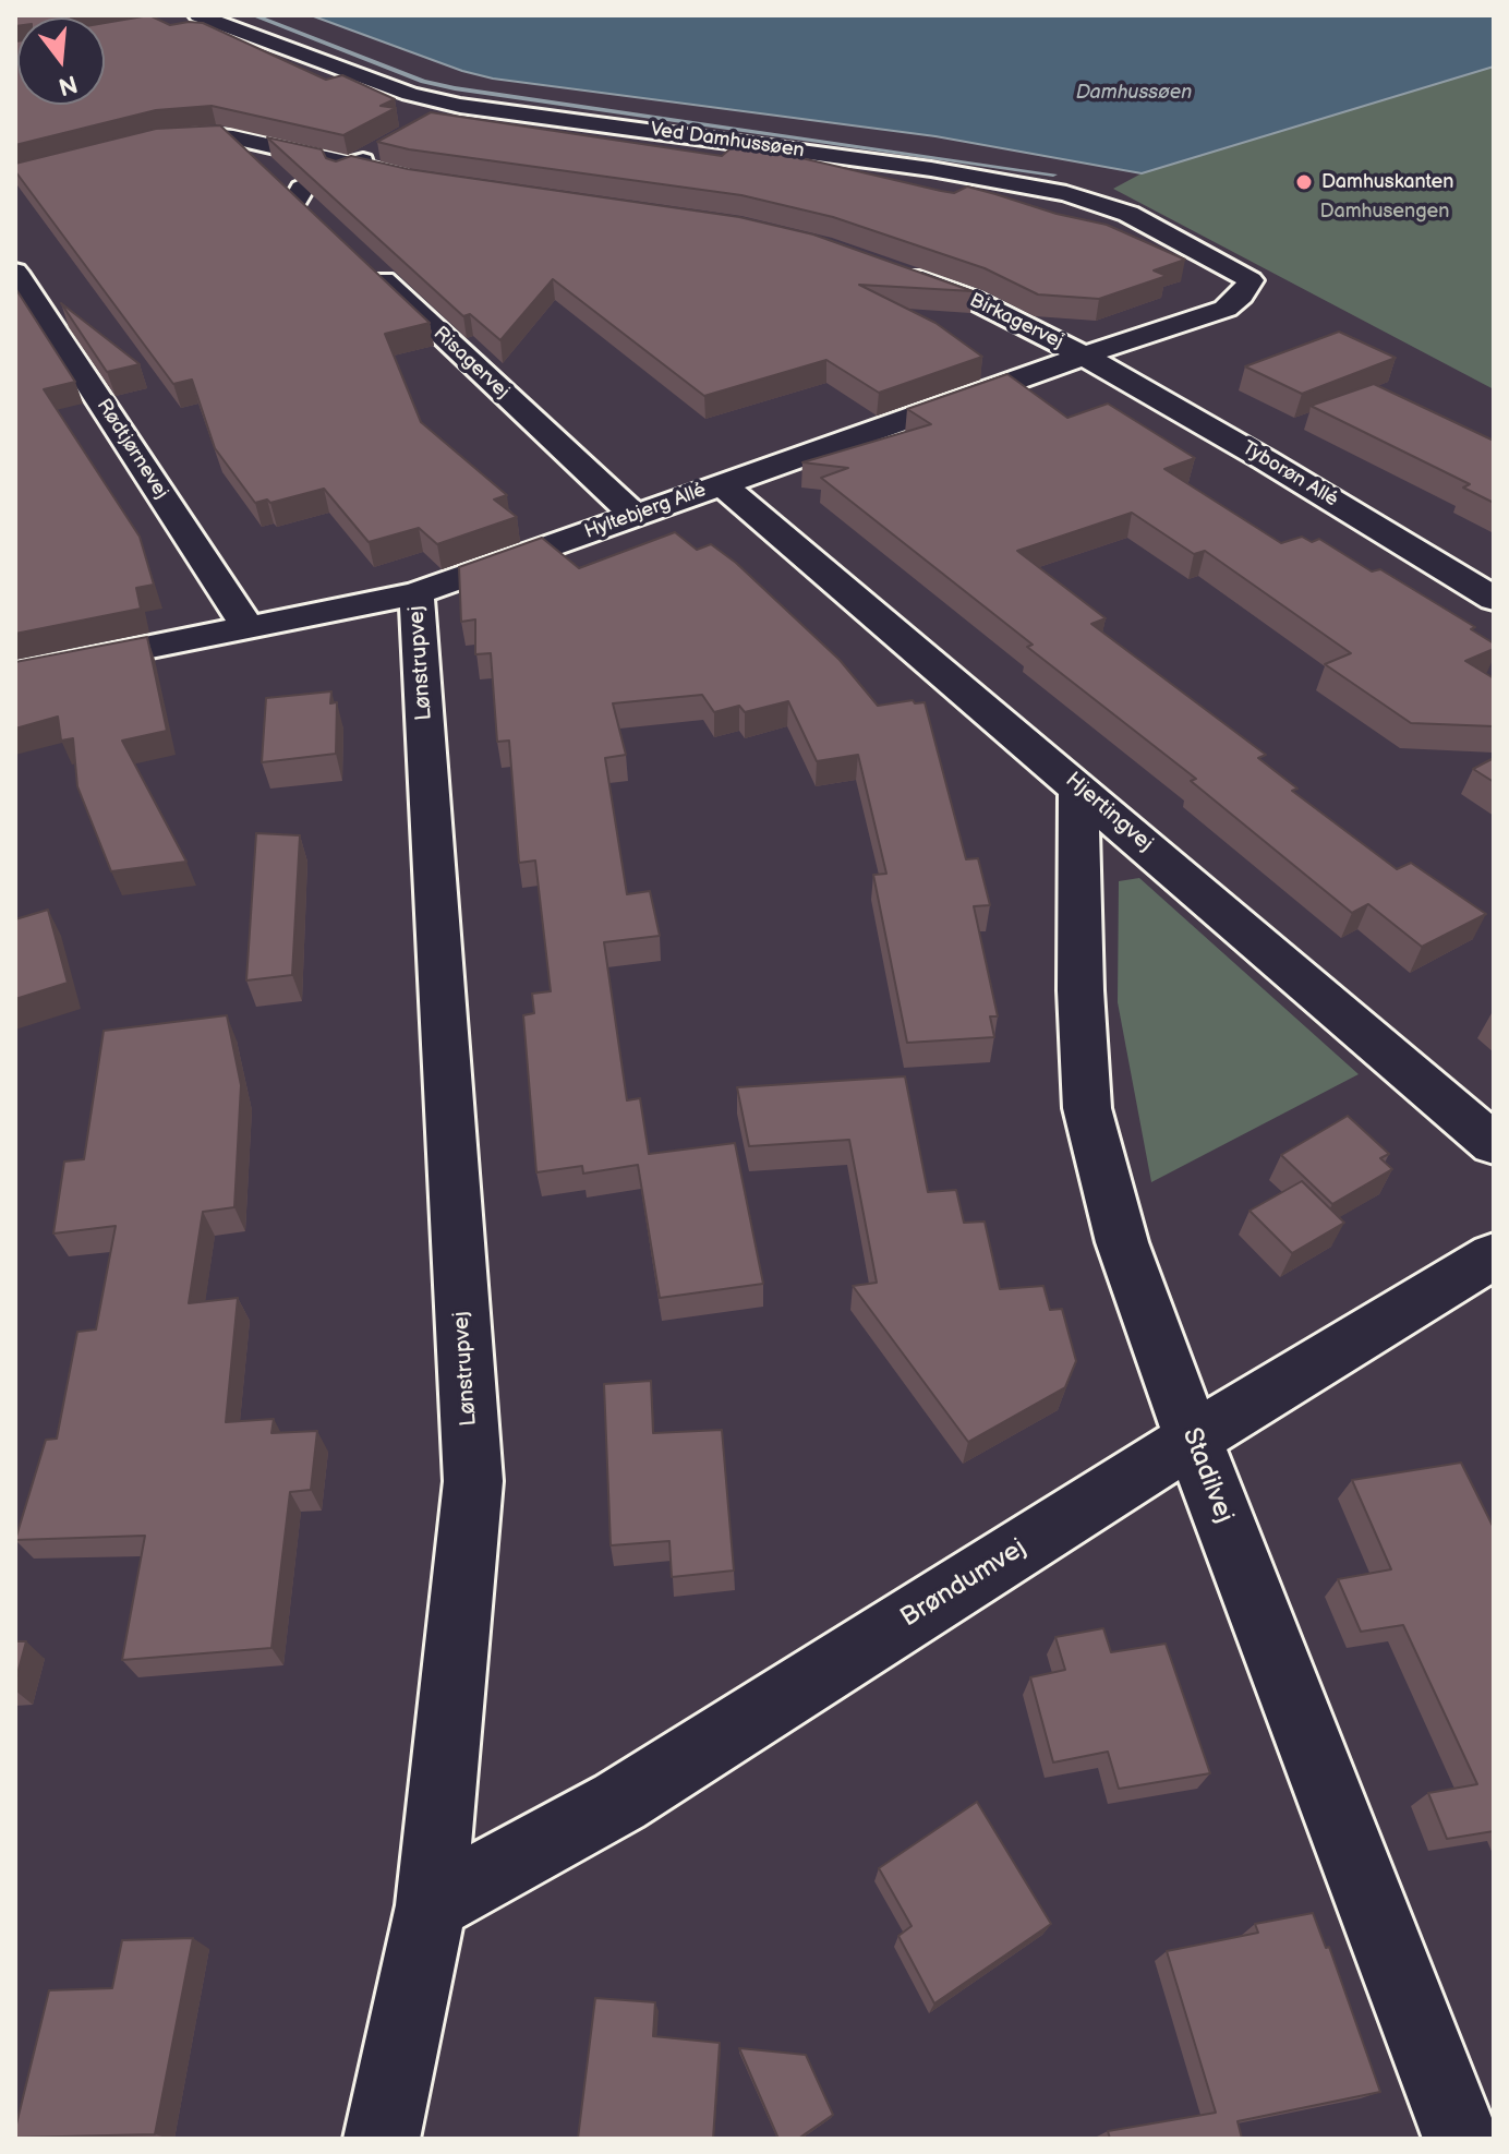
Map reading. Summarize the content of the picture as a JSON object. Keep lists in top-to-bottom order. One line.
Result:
{"streets":{"street":["Ved Damhussøen","Birkagervej","Risagervej","Rødtjørnevej","Tyborøn Allé","Hyltebjerg Allé","Lønstrupvej","Hjertingvej","Stadilvej","Brøndumvej"]},"crossings":[["Ved Damhussøen","Hyltebjerg Allé"],["Birkagervej","Tyborøn Allé"],["Birkagervej","Hyltebjerg Allé"],["Risagervej","Hyltebjerg Allé"],["Rødtjørnevej","Hyltebjerg Allé"],["Tyborøn Allé","Hyltebjerg Allé"],["Hyltebjerg Allé","Lønstrupvej"],["Hyltebjerg Allé","Hjertingvej"],["Lønstrupvej","Brøndumvej"],["Hjertingvej","Stadilvej"],["Stadilvej","Brøndumvej"]],"water":["Damhussøen"],"parks":["Damhusengen"],"places":["Damhuskanten"],"north":"bottom"}
